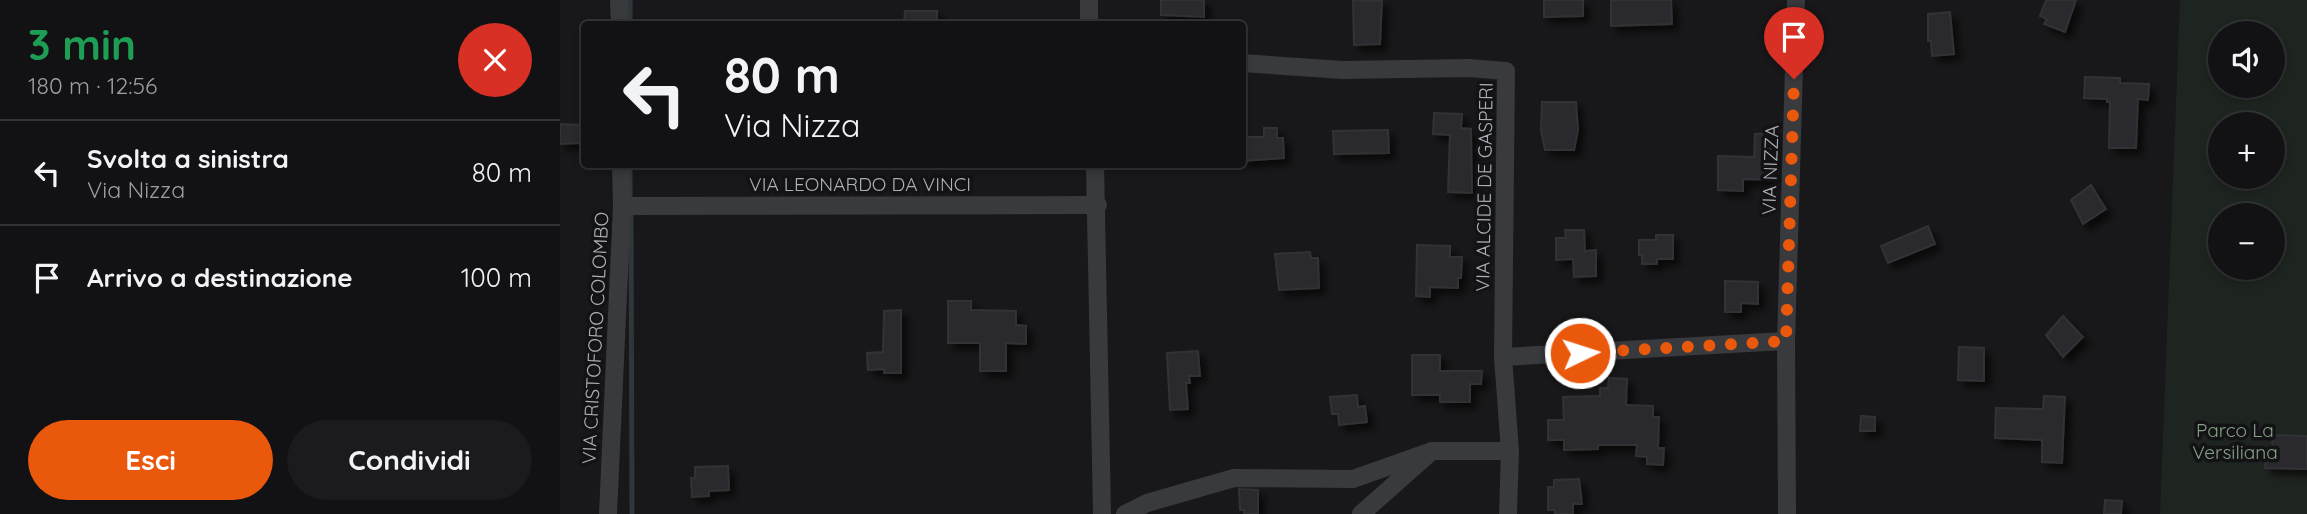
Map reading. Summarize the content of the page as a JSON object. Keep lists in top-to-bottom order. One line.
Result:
{"streets":{"street":["VIA NIZZA","VIA LEONARDO DA VINCI","VIA ALCIDE DE GASPERI","VIA CRISTOFORO COLOMBO"]},"crossings":[["VIA LEONARDO DA VINCI","VIA CRISTOFORO COLOMBO"]],"parks":["Parco La Versiliana"],"page":{"heading":["3 min","180 m · 12:56"],"map_buttons":["+","−"],"turn":["80 m","Via Nizza"],"list":[{"name":"Svolta a sinistra","note":"Via Nizza","value":"80 m"},{"name":"Arrivo a destinazione","value":"100 m"}],"buttons":["Esci","Condividi"]}}
